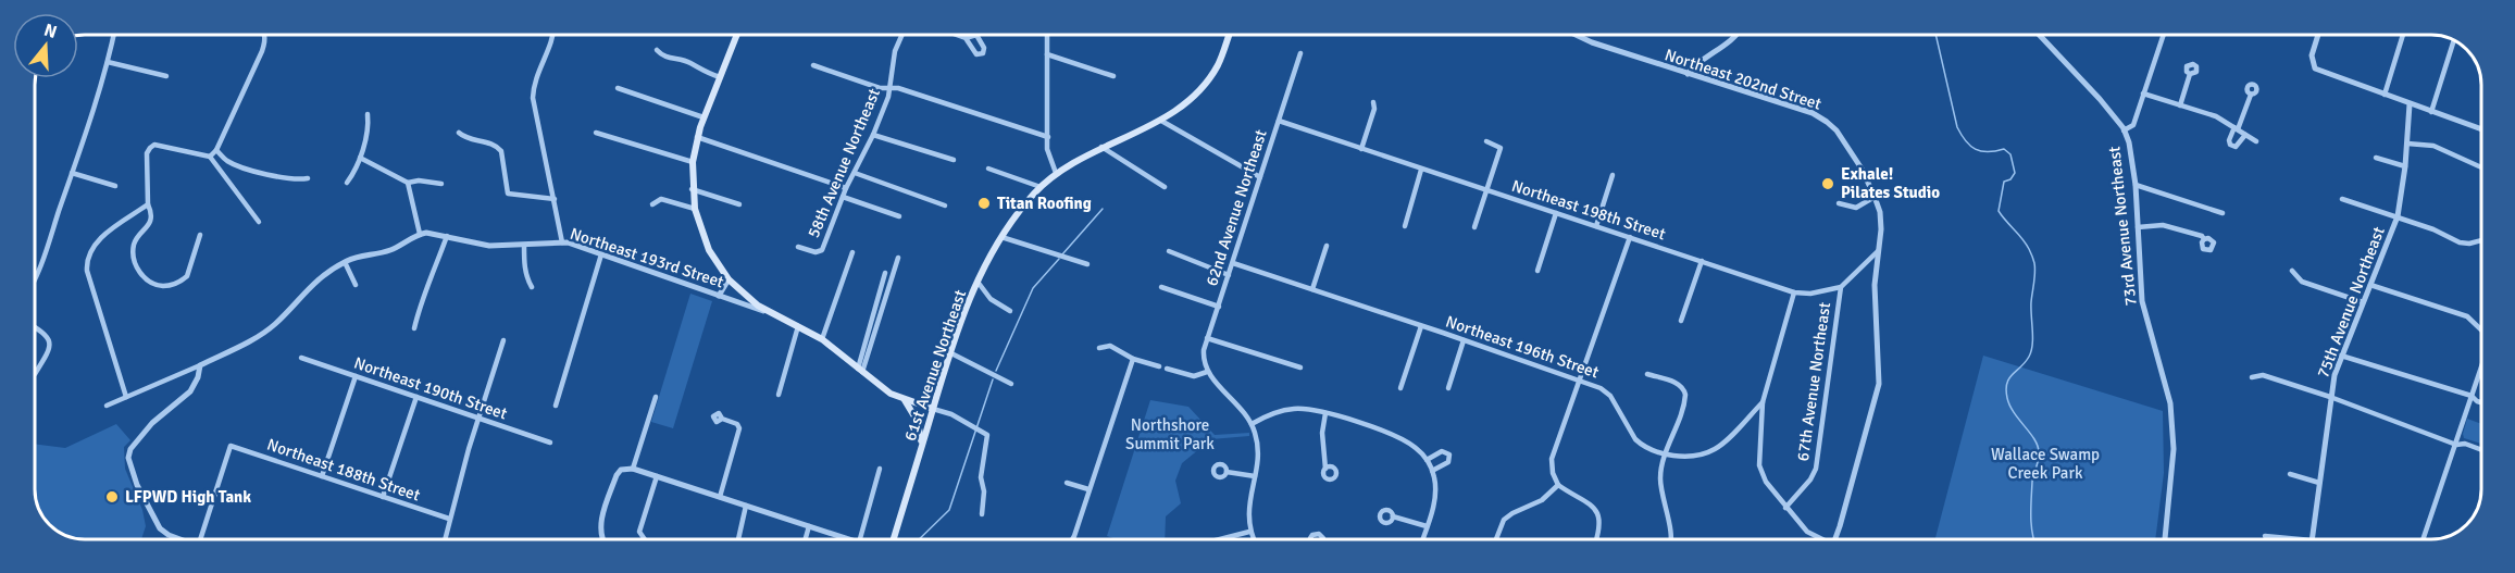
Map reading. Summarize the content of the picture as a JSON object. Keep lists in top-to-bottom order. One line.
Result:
{"streets":{"main road":["Northeast 193rd Street","61st Avenue Northeast"],"street":["Northeast 202nd Street","58th Avenue Northeast","62nd Avenue Northeast","Northeast 198th Street","73rd Avenue Northeast","75th Avenue Northeast","Northeast 196th Street","67th Avenue Northeast","Northeast 190th Street","Northeast 188th Street"]},"crossings":[["62nd Avenue Northeast","Northeast 198th Street"],["62nd Avenue Northeast","Northeast 196th Street"],["Northeast 198th Street","67th Avenue Northeast"],["Northeast 193rd Street","61st Avenue Northeast"]],"parks":["Northshore Summit Park","Wallace Swamp Creek Park"],"places":["Exhale! Pilates Studio","Titan Roofing","LFPWD High Tank"],"north":"top"}
